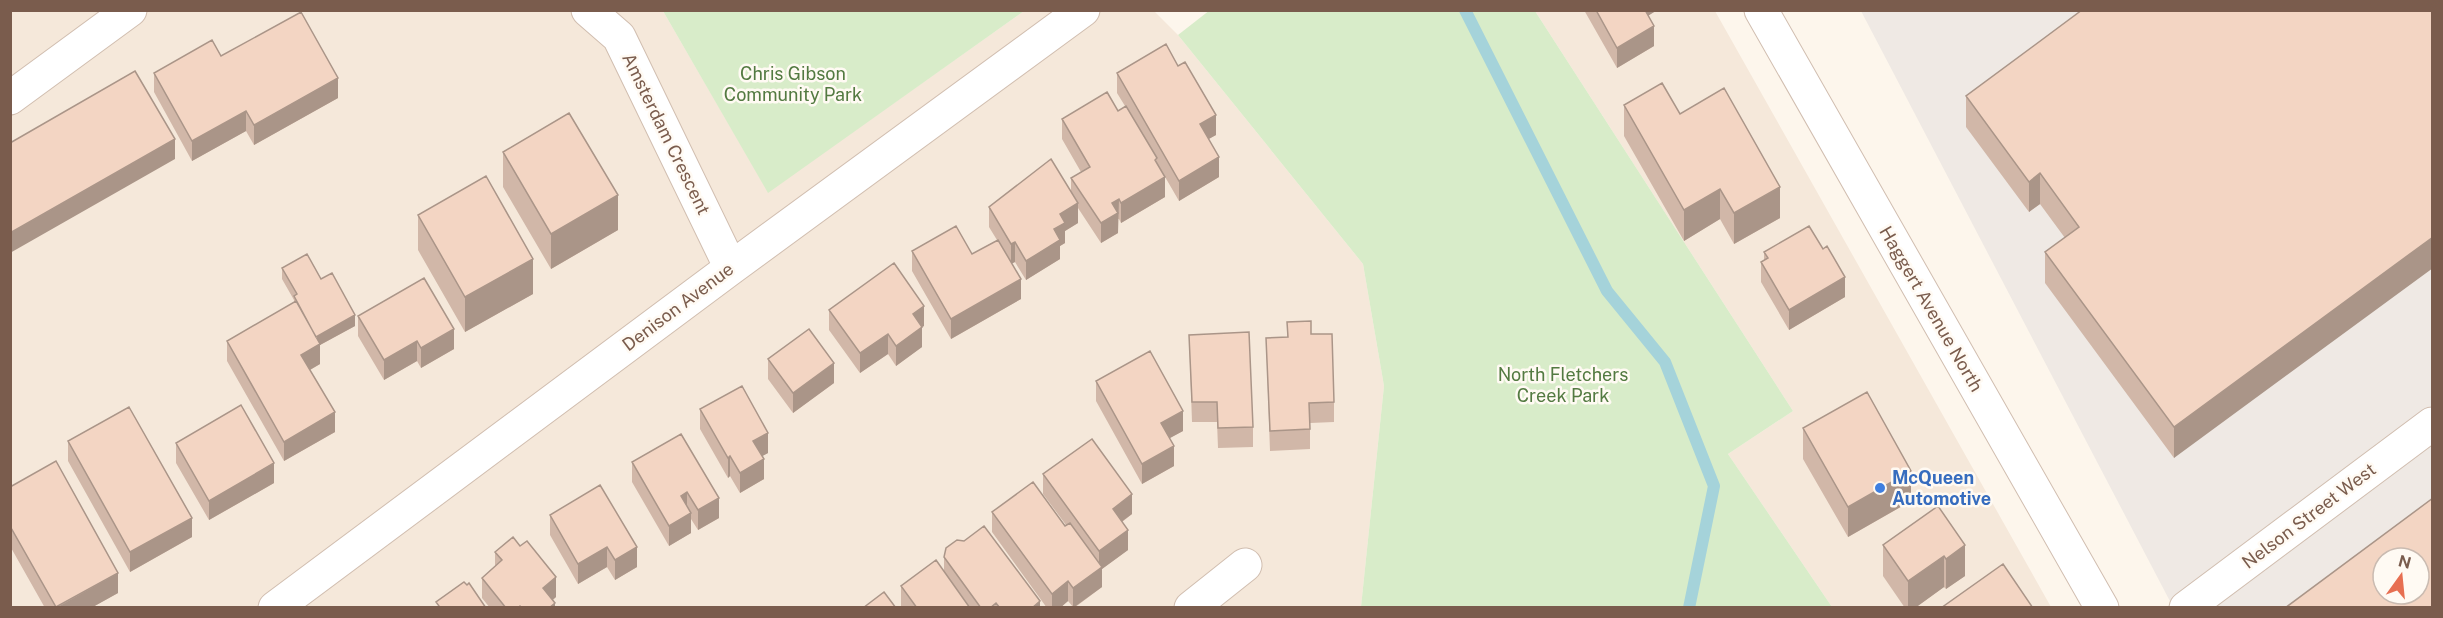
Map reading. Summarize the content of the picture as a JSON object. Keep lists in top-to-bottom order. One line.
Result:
{"streets":{"street":["Amsterdam Crescent","Denison Avenue","Haggert Avenue North","Nelson Street West"]},"crossings":[["Amsterdam Crescent","Denison Avenue"]],"parks":["Chris Gibson Community Park","North Fletchers Creek Park"],"places":["McQueen Automotive"],"north":"top"}
